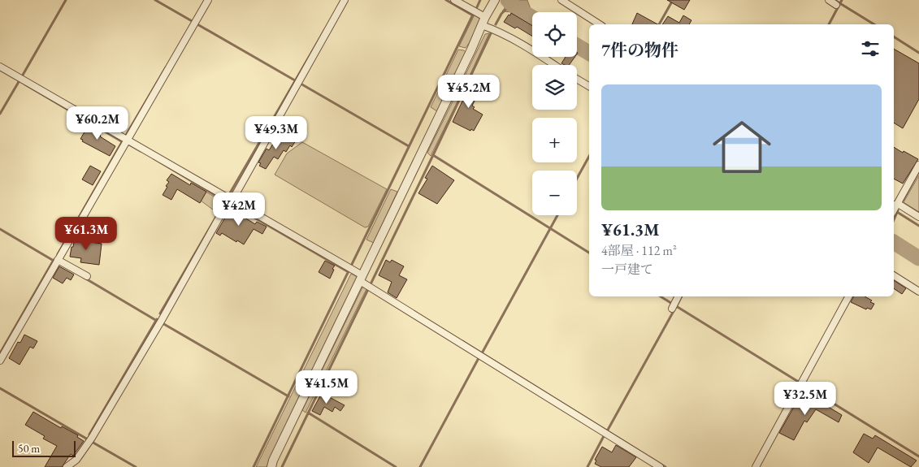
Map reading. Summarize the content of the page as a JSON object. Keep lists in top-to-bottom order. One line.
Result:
{"scale_bar":"50 m","page":{"map_buttons":["+","−"],"heading":"7件の物件","list":[{"name":"¥61.3M","note":"4部屋 · 112 m² · 一戸建て"}],"price":["¥45.2M","¥60.2M","¥49.3M","¥42M","¥61.3M","¥41.5M","¥32.5M"],"scale":"50 m"}}
